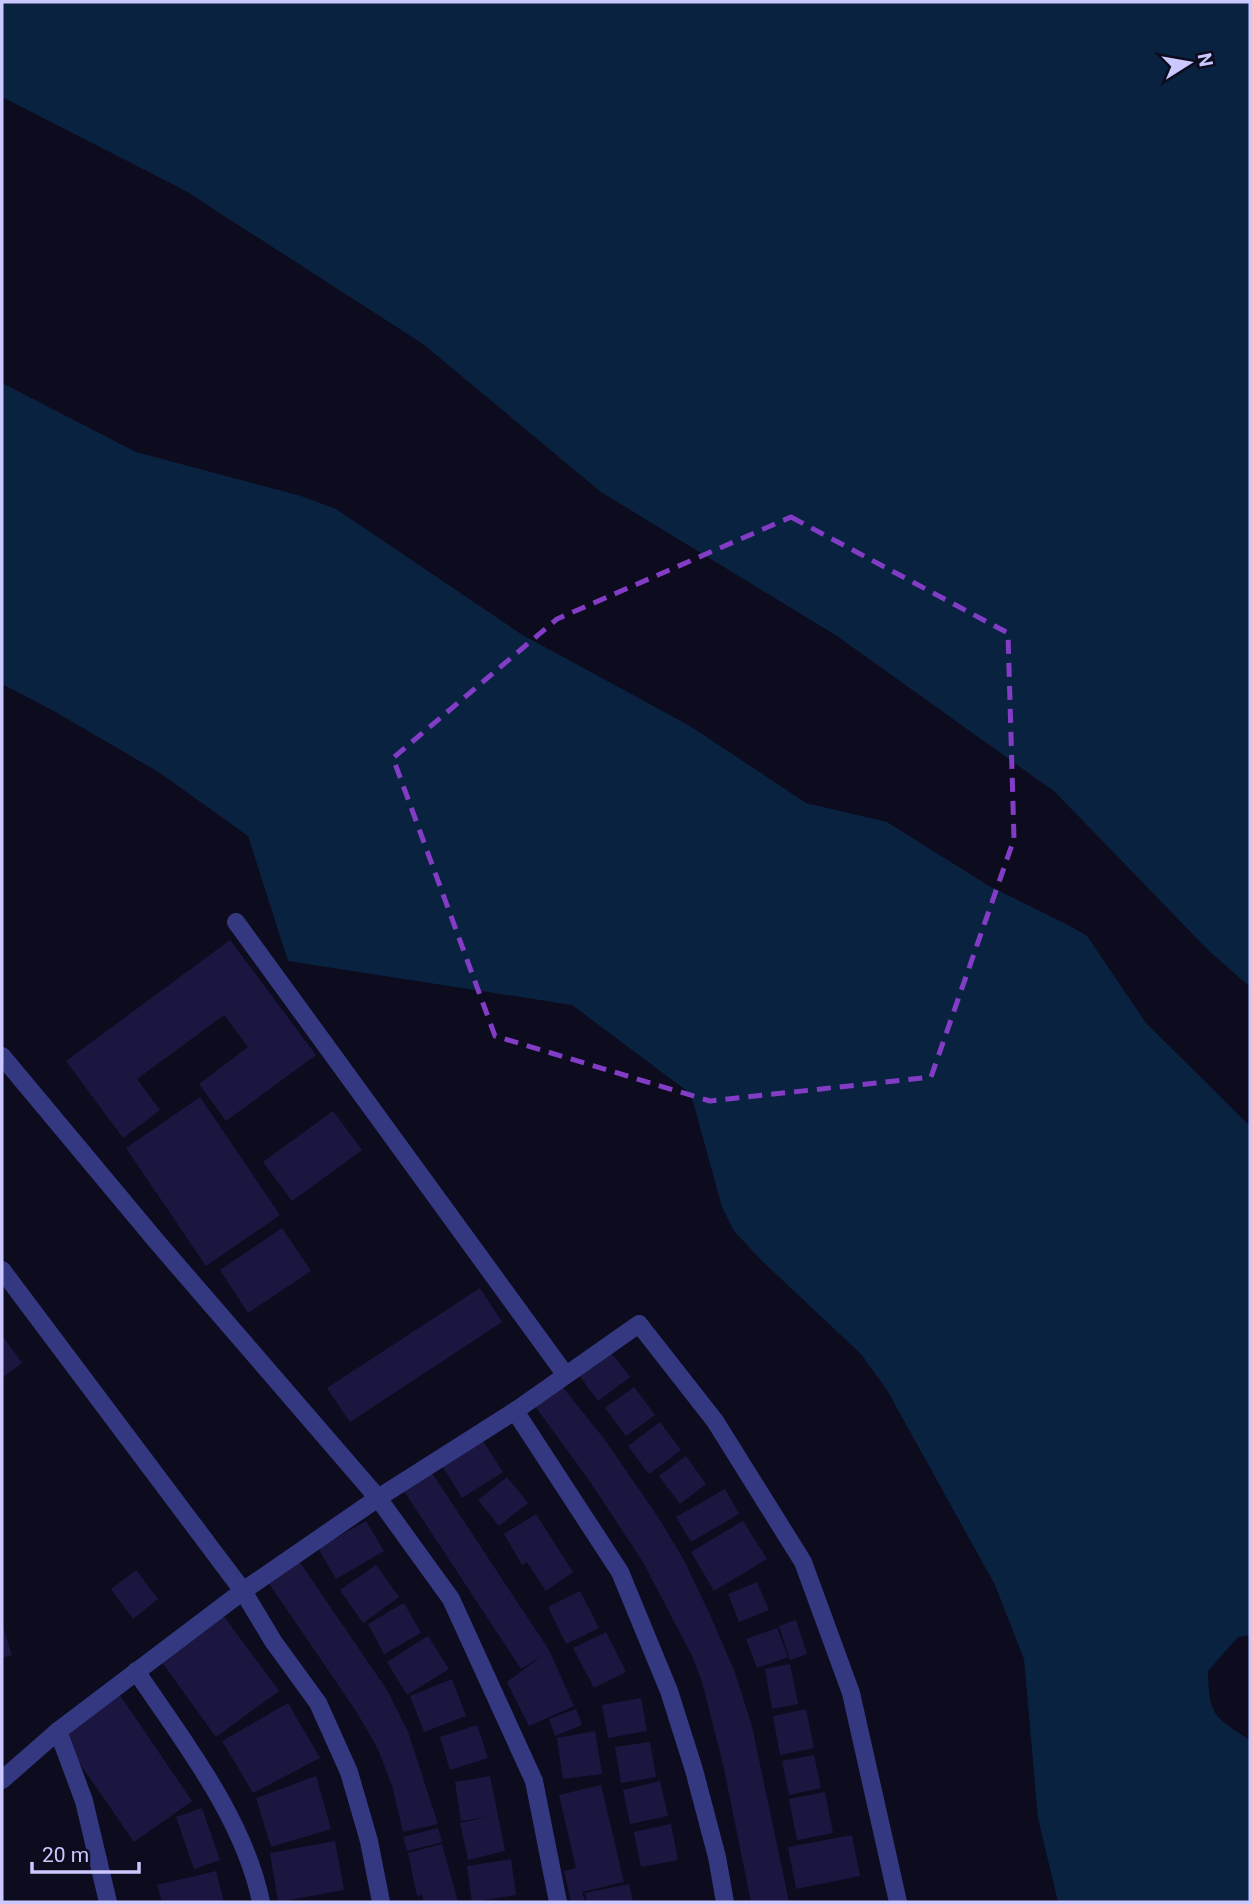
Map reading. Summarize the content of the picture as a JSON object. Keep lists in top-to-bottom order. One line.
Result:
{"scale_bar":"20 m","north":"right"}
